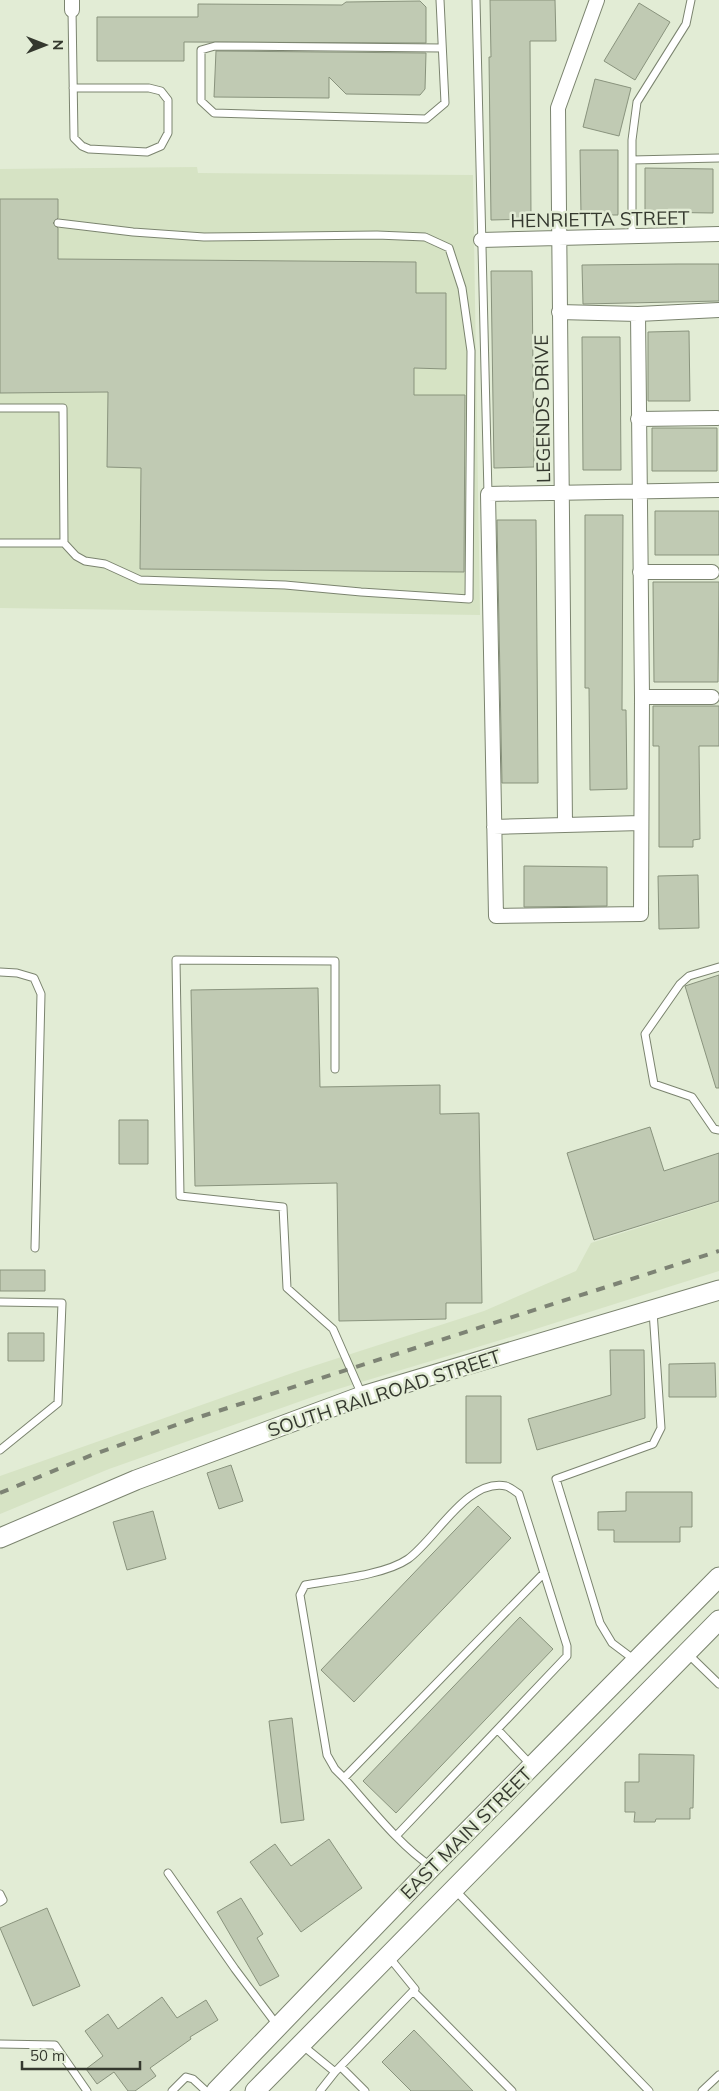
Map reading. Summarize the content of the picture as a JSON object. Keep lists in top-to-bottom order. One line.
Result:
{"streets":{"main road":["SOUTH RAILROAD STREET","EAST MAIN STREET"],"street":["HENRIETTA STREET","LEGENDS DRIVE"]},"crossings":[["HENRIETTA STREET","LEGENDS DRIVE"]],"scale_bar":"50 m","north":"right"}
